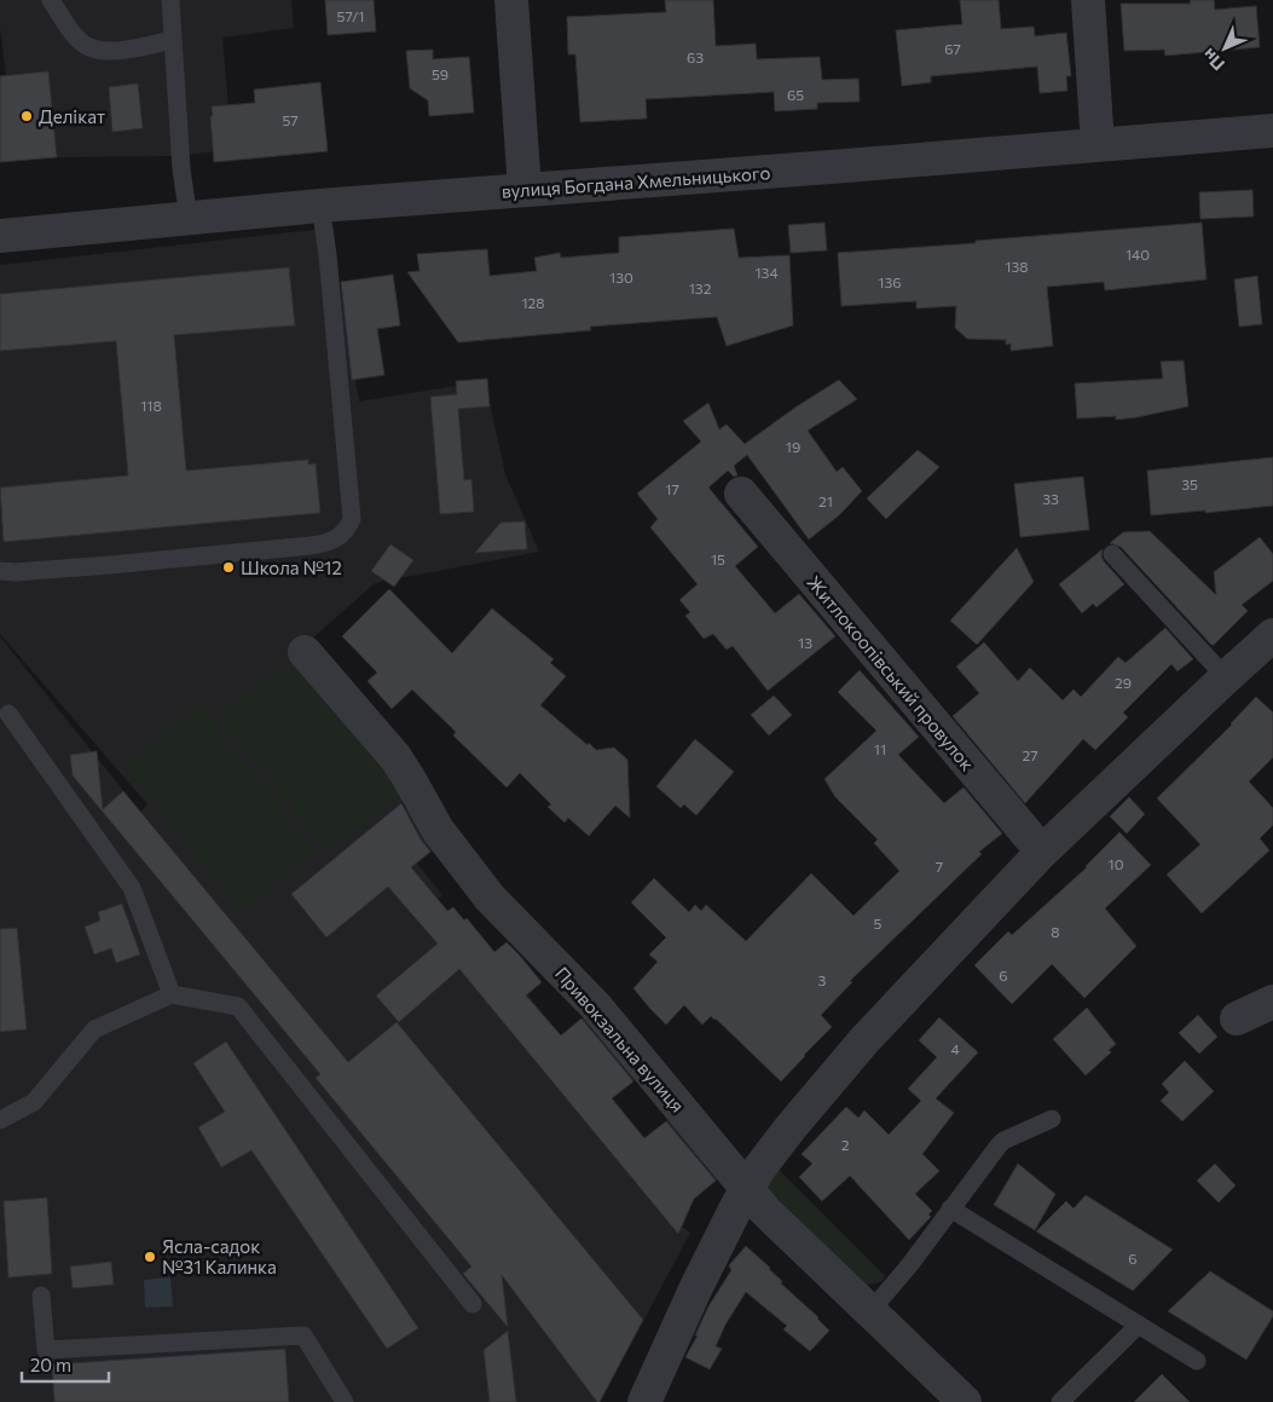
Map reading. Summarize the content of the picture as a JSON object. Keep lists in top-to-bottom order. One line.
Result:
{"streets":{"street":["вулиця Богдана Хмельницького","Житлокоопівський провулок","Привокзальна вулиця"]},"places":["Делікат","Школа №12","Ясла-садок №31 Калинка"],"house_numbers":["57/1","67","63","59","65","57","140","138","134","130","136","132","128","118","19","35","17","33","21","15","13","29","11","27","10","7","5","8","6","3","4","2","6"],"scale_bar":"20 m","north":"bottom left"}
